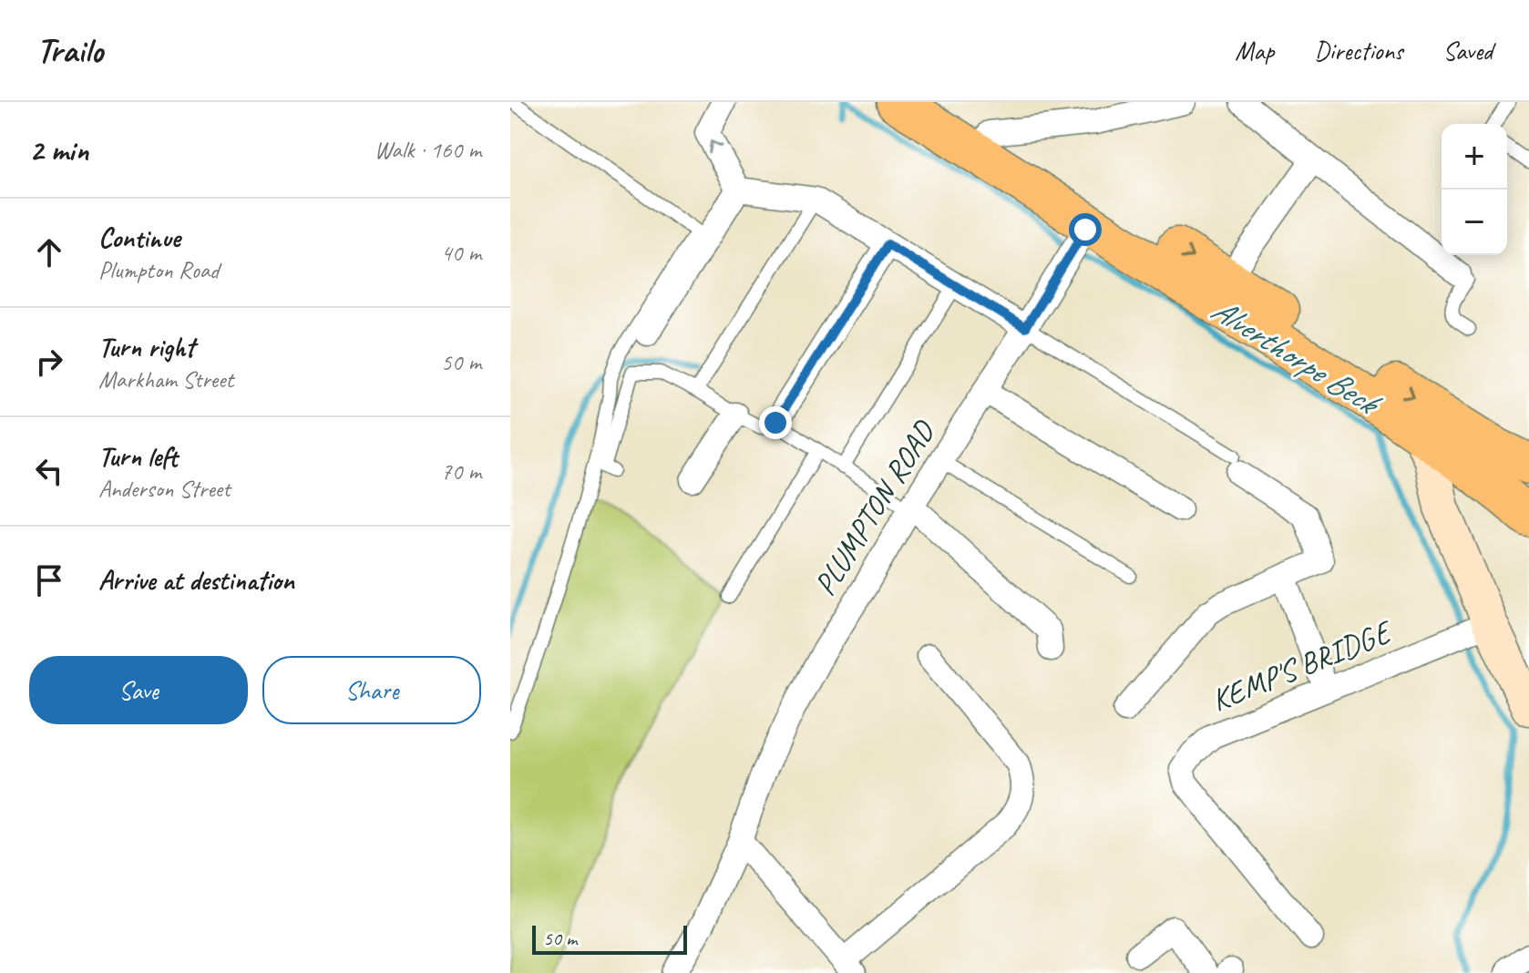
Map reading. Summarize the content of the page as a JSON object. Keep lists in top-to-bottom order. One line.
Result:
{"streets":{"street":["PLUMPTON ROAD","KEMP'S BRIDGE"]},"water":["Alverthorpe Beck"],"scale_bar":"50 m","page":{"header":"Trailo","nav":["Map","Directions","Saved"],"heading":["2 min","Walk · 160 m"],"map_buttons":["+","−"],"list":[["Continue","Plumpton Road","40 m"],["Turn right","Markham Street","50 m"],["Turn left","Anderson Street","70 m"],"Arrive at destination"],"buttons":["Save","Share"],"scale":"50 m"}}
